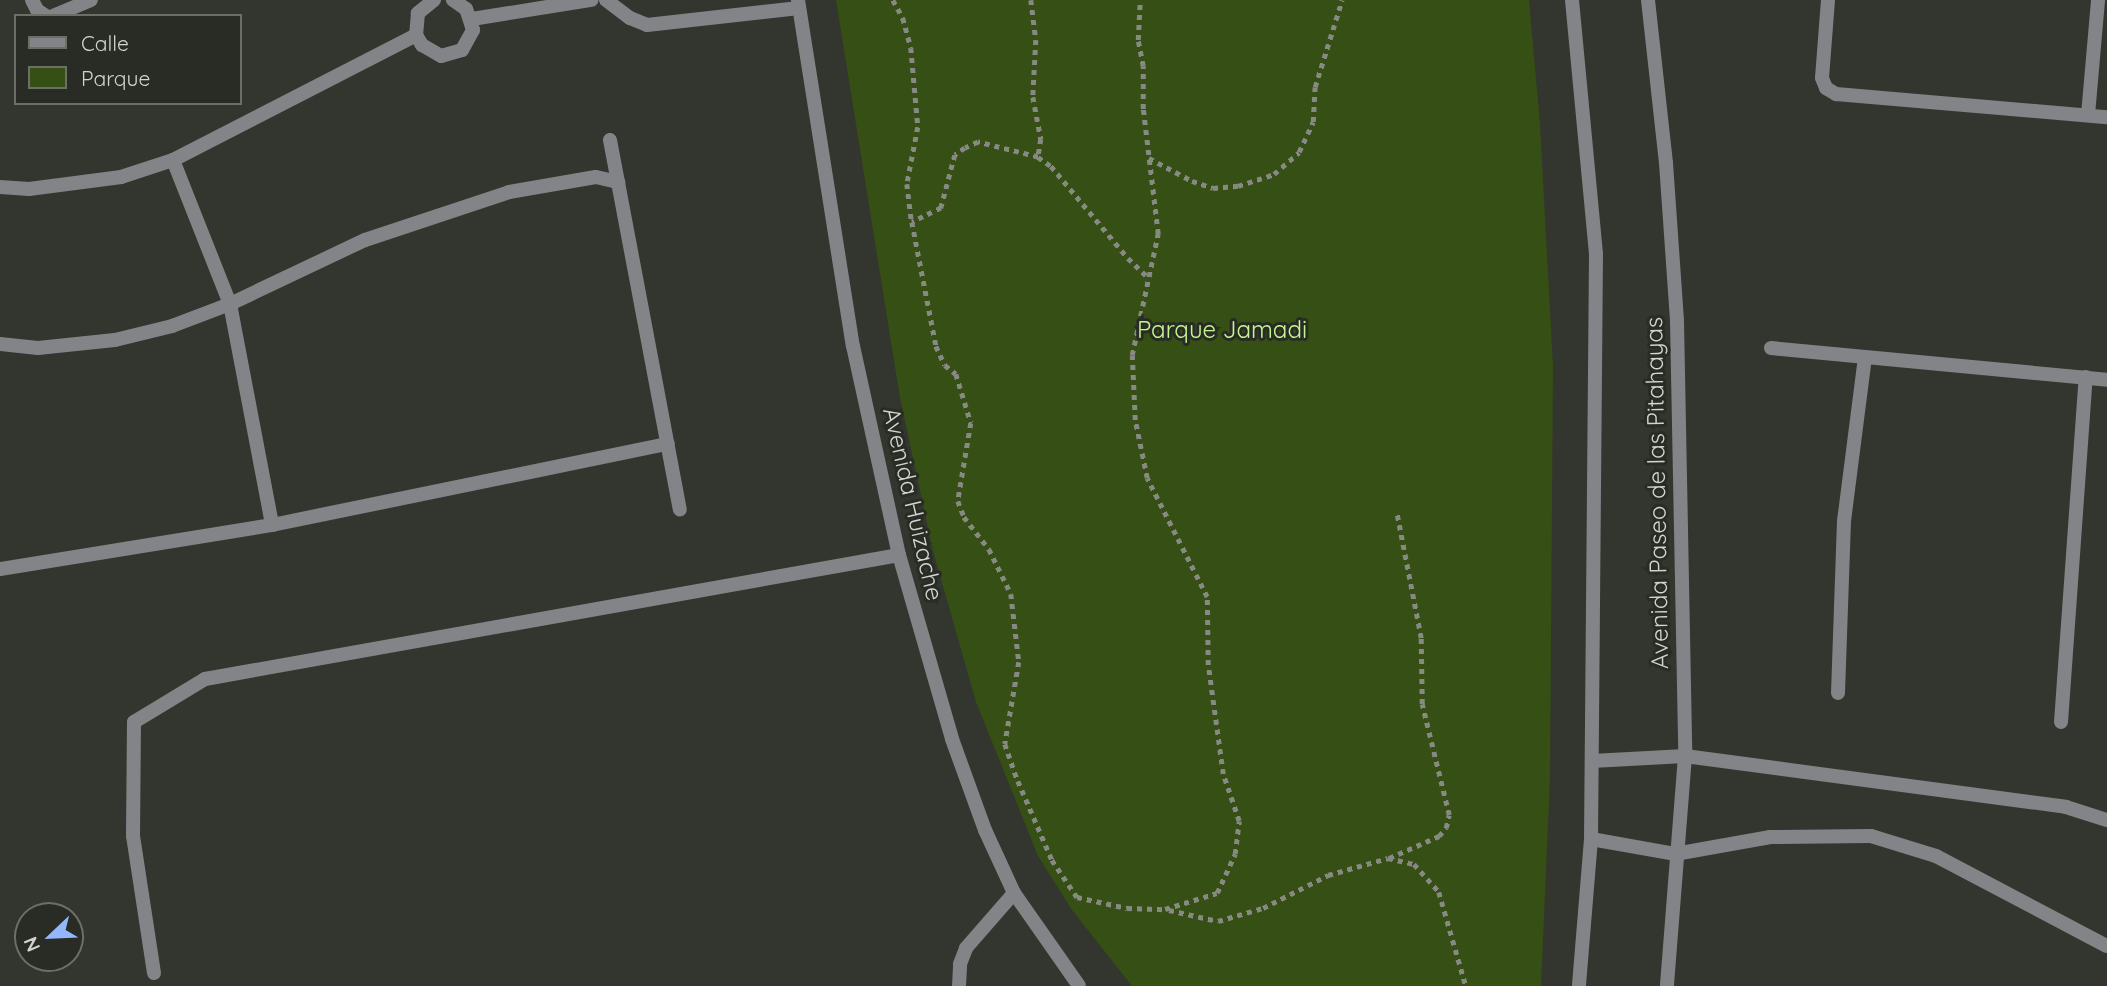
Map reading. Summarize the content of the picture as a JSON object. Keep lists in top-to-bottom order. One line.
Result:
{"streets":{"street":["Avenida Paseo de las Pitahayas","Avenida Huizache"]},"parks":["Parque Jamadi"],"legend":["Calle","Parque"],"north":"bottom left"}
